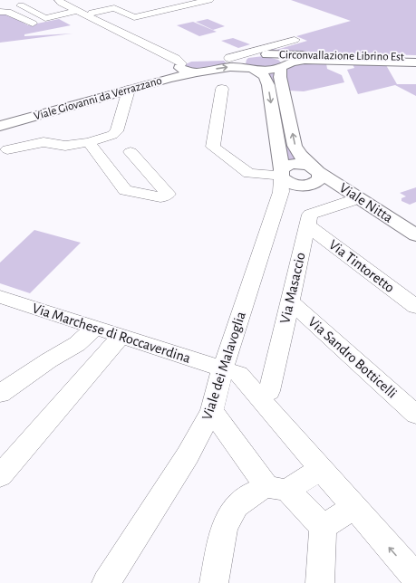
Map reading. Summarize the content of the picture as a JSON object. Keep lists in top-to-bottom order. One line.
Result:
{"streets":{"main road":["Circonvallazione Librino Est","Viale Giovanni da Verrazzano","Viale Nitta","Viale dei Malavoglia"],"street":["Via Tintoretto","Via Masaccio","Via Marchese di Roccaverdina","Via Sandro Botticelli"]},"crossings":[["Circonvallazione Librino Est","Viale Giovanni da Verrazzano"],["Viale Giovanni da Verrazzano","Viale Nitta"],["Viale Giovanni da Verrazzano","Viale dei Malavoglia"],["Via Tintoretto","Via Masaccio"],["Via Masaccio","Via Marchese di Roccaverdina"],["Via Masaccio","Via Sandro Botticelli"],["Via Marchese di Roccaverdina","Viale dei Malavoglia"]],"one_way":["Viale Nitta"]}
